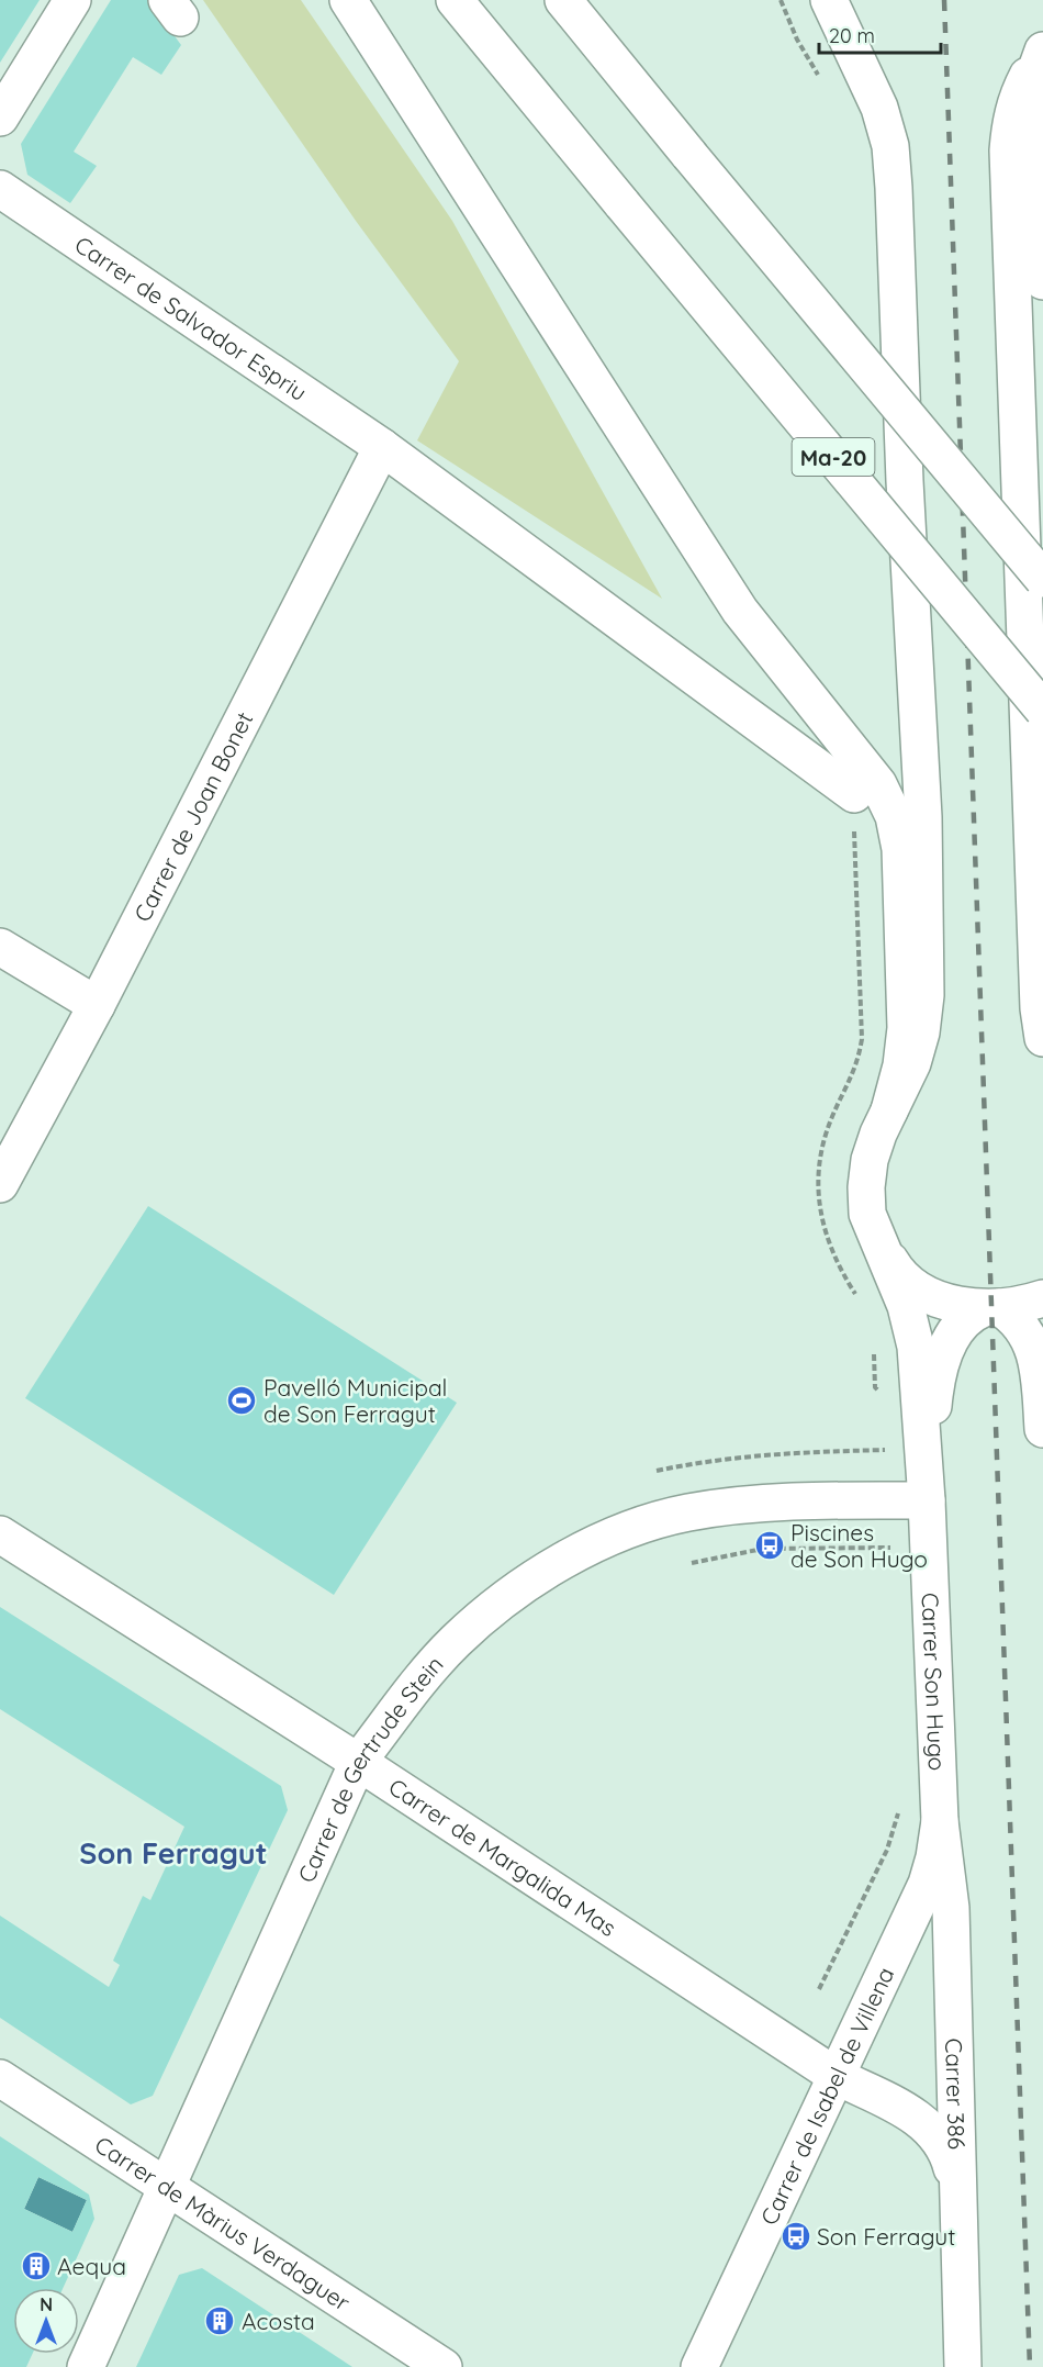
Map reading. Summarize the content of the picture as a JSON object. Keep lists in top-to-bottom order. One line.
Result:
{"streets":{"main road":["Carrer de Salvador Espriu","Ma-20","Carrer de Joan Bonet","Carrer Son Hugo","Carrer de Gertrude Stein","Carrer de Margalida Mas","Carrer 386","Carrer de Isabel de Villena","Carrer de Màrius Verdaguer"]},"crossings":[["Carrer de Salvador Espriu","Carrer de Joan Bonet"],["Carrer Son Hugo","Carrer de Gertrude Stein"],["Carrer Son Hugo","Carrer 386"],["Carrer Son Hugo","Carrer de Isabel de Villena"],["Carrer de Gertrude Stein","Carrer de Margalida Mas"],["Carrer de Gertrude Stein","Carrer de Màrius Verdaguer"],["Carrer de Margalida Mas","Carrer 386"],["Carrer de Margalida Mas","Carrer de Isabel de Villena"],["Carrer 386","Carrer de Isabel de Villena"]],"districts":["Son Ferragut"],"places":{"sports":["Pavelló Municipal de Son Ferragut"],"bus stop":["Piscines de Son Hugo","Son Ferragut"],"building":["Aequa","Acosta"]},"scale_bar":"20 m","north":"top"}
